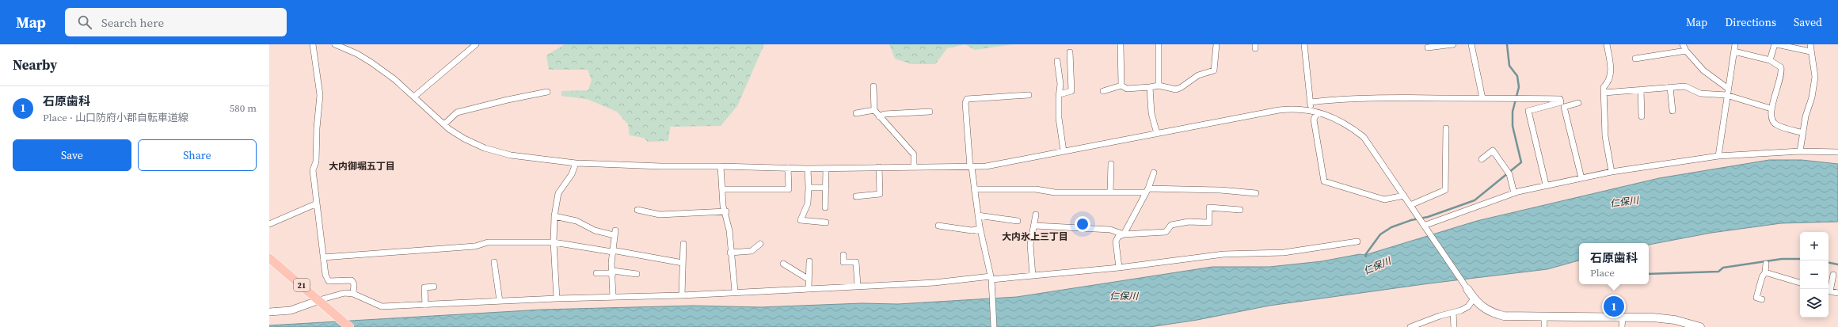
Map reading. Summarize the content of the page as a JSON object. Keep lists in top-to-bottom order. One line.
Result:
{"streets":{"main road":["21"]},"districts":["大内御堀五丁目","大内氷上三丁目"],"water":["仁保川"],"page":{"header":"Map","search":"Search here","nav":["Map","Directions","Saved"],"heading":"Nearby","list":[{"mark":"1","name":"石原歯科","note":"Place · 山口防府小郡自転車道線","value":"580 m"}],"buttons":["Save","Share"],"map_buttons":["+","−"],"popup":["石原歯科","Place"],"pins":"1"}}
